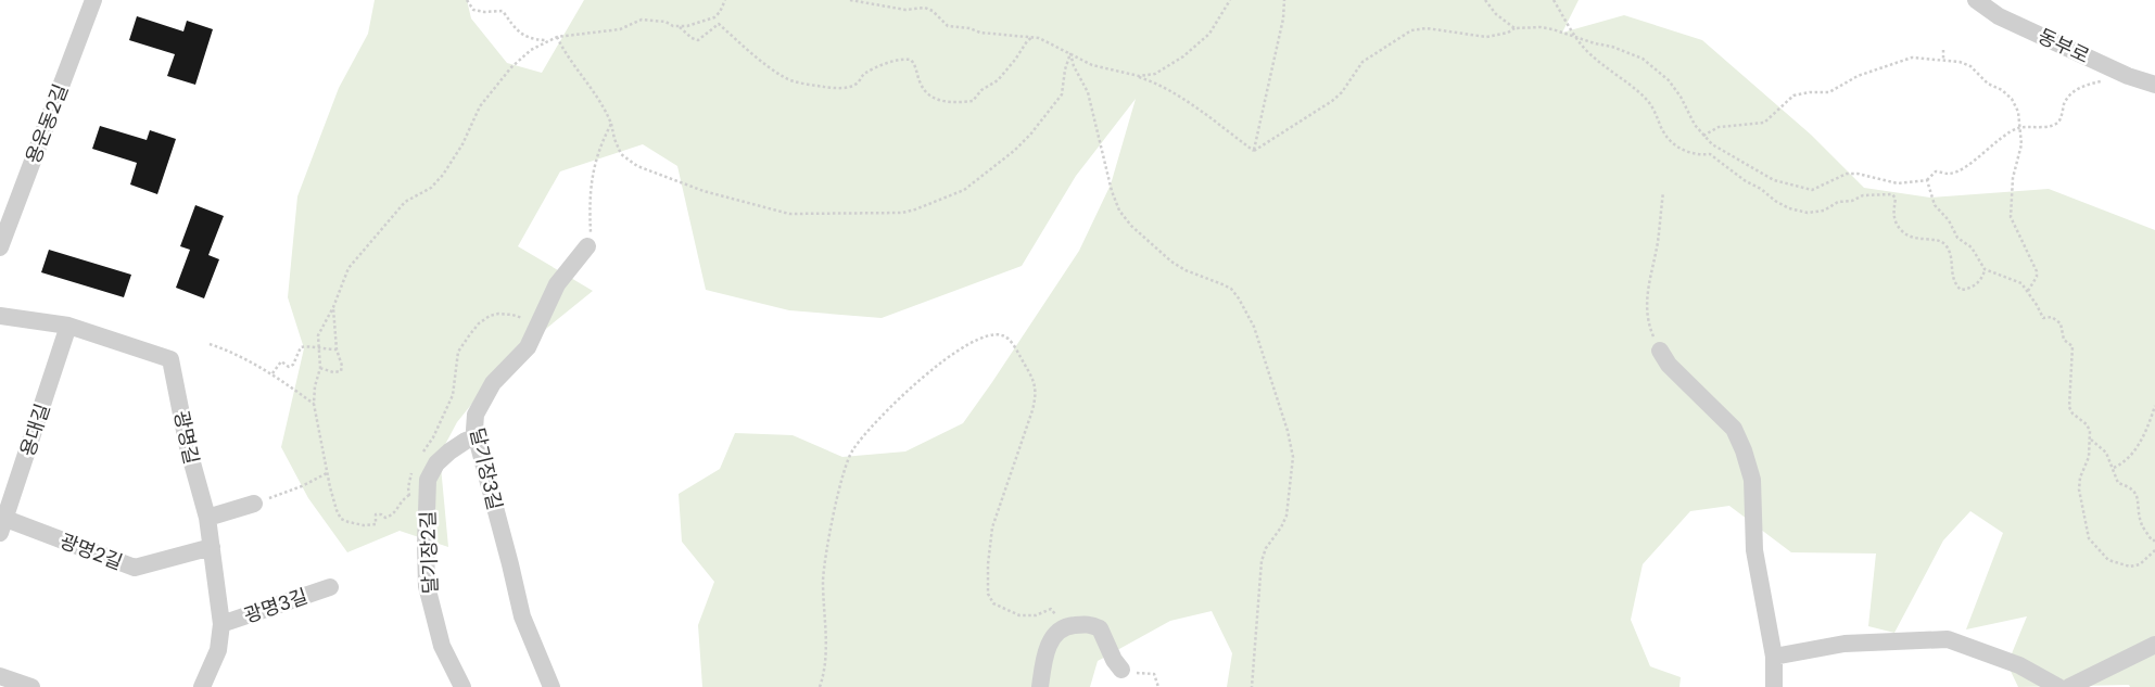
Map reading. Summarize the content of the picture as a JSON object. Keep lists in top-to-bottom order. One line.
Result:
{"streets":{"street":["동부로","용운동2길","용대길","광명길","달기장3길","광명2길","달기장2길","광명3길"]},"crossings":[["용대길","광명길"],["용대길","광명2길"],["광명길","광명2길"],["광명길","광명3길"],["달기장3길","달기장2길"]]}
